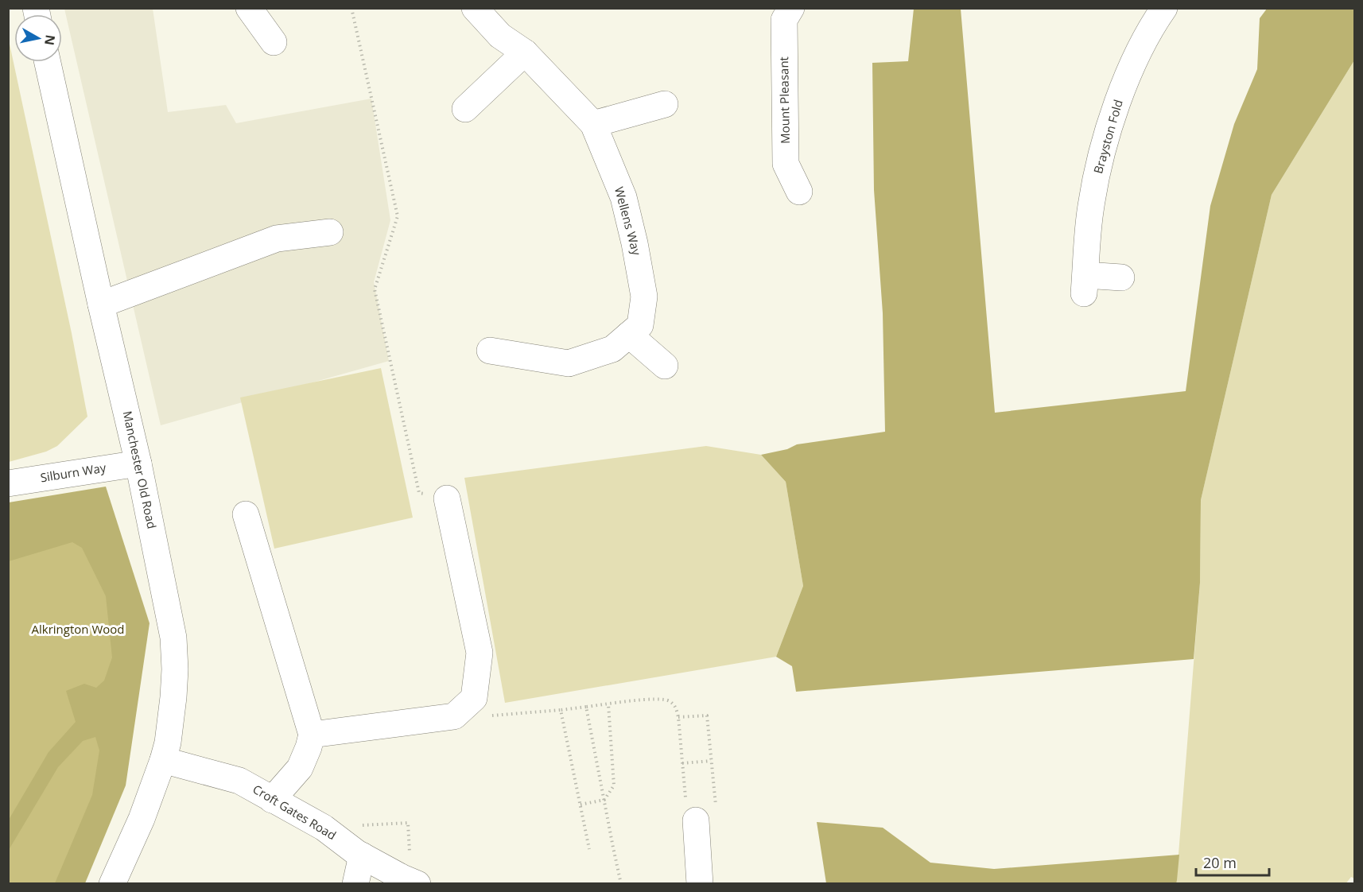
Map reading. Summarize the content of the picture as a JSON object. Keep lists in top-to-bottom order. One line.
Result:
{"streets":{"street":["Mount Pleasant","Brayston Fold","Wellens Way","Manchester Old Road","Silburn Way","Croft Gates Road"]},"crossings":[["Manchester Old Road","Silburn Way"],["Manchester Old Road","Croft Gates Road"]],"parks":["Alkrington Wood"],"scale_bar":"20 m","north":"right"}
